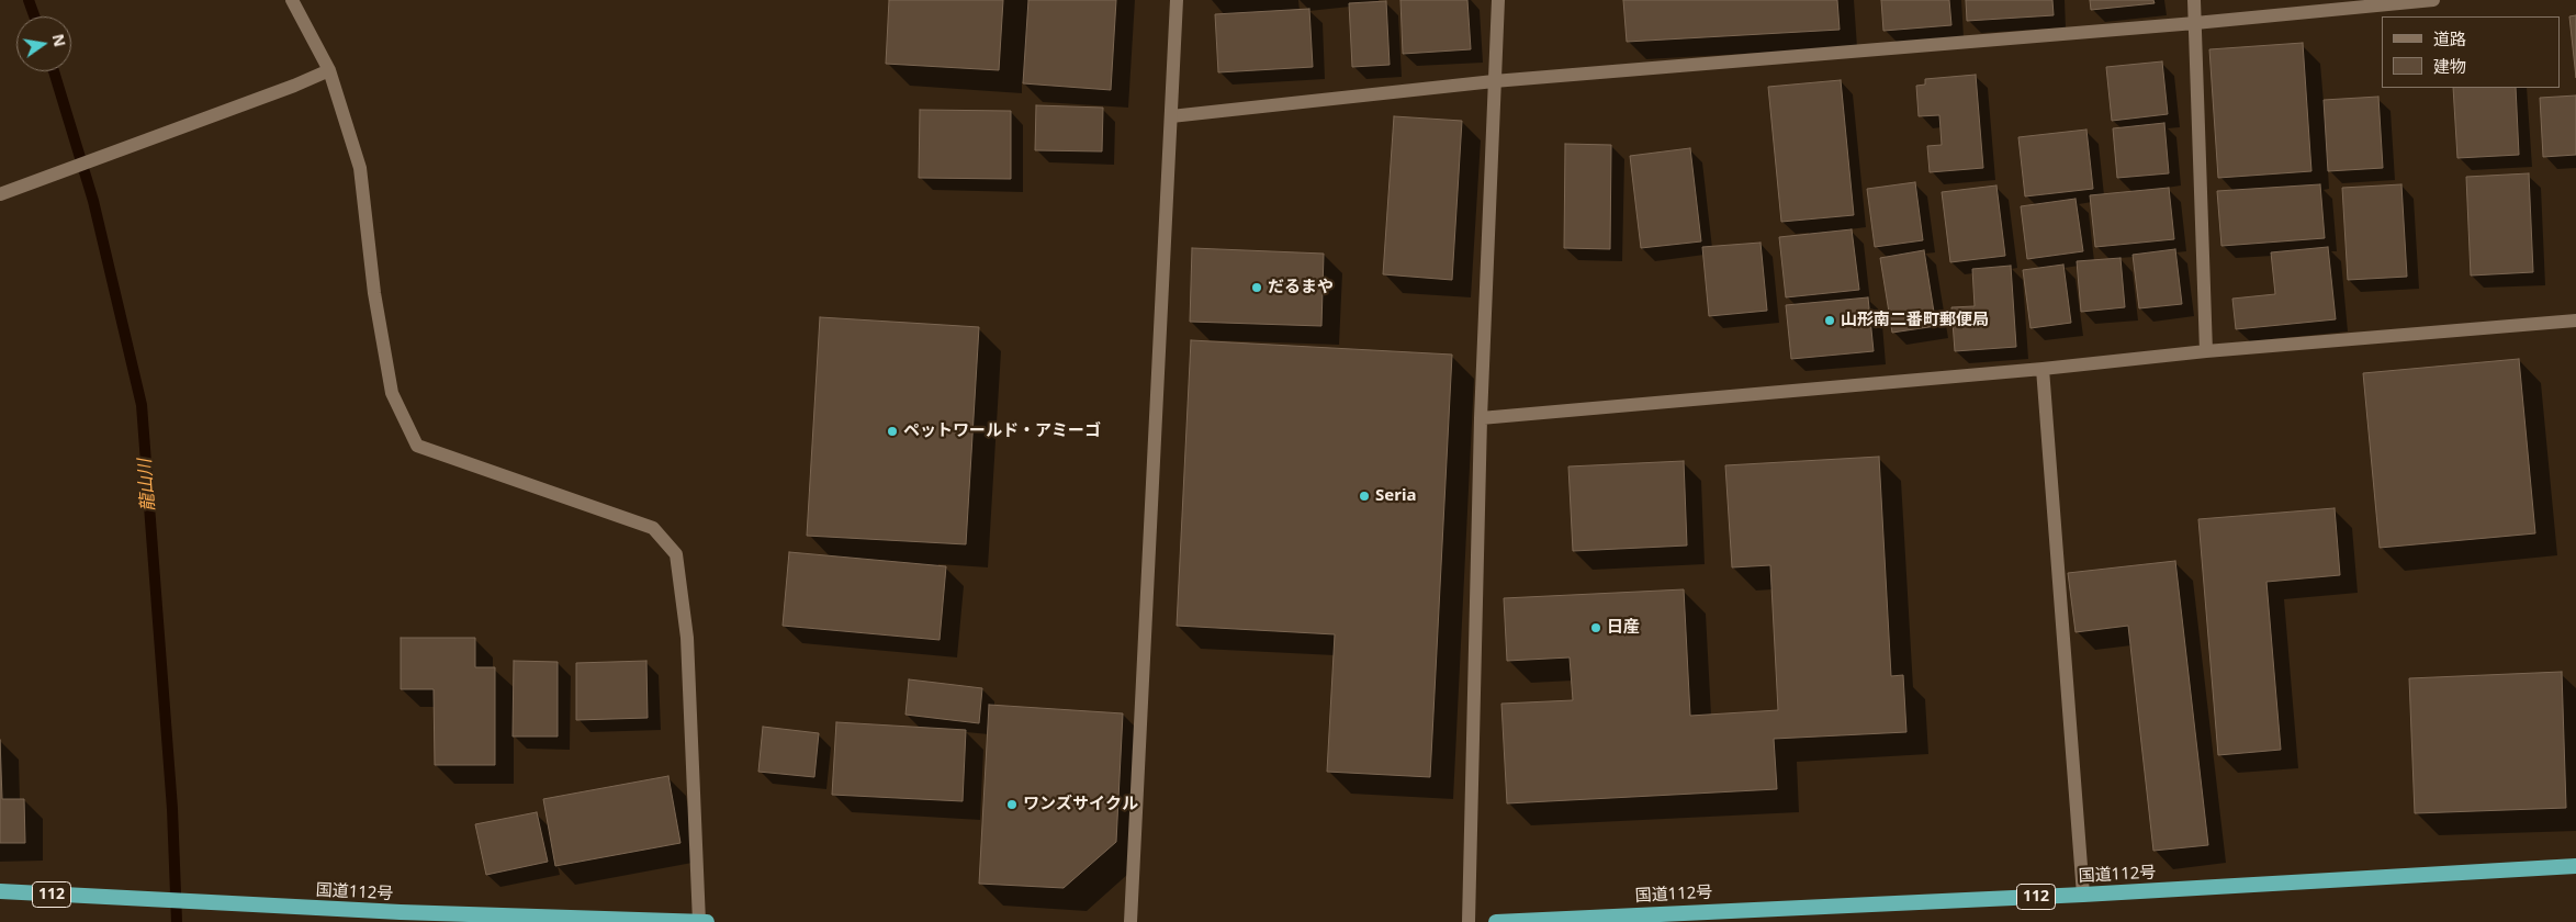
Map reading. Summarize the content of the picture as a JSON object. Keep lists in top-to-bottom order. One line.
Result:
{"streets":{"highway":["国道112号","112"]},"water":["龍山川"],"places":["だるまや","山形南二番町郵便局","ペットワールド・アミーゴ","Seria","日産","ワンズサイクル"],"legend":["道路","建物"],"north":"right"}
